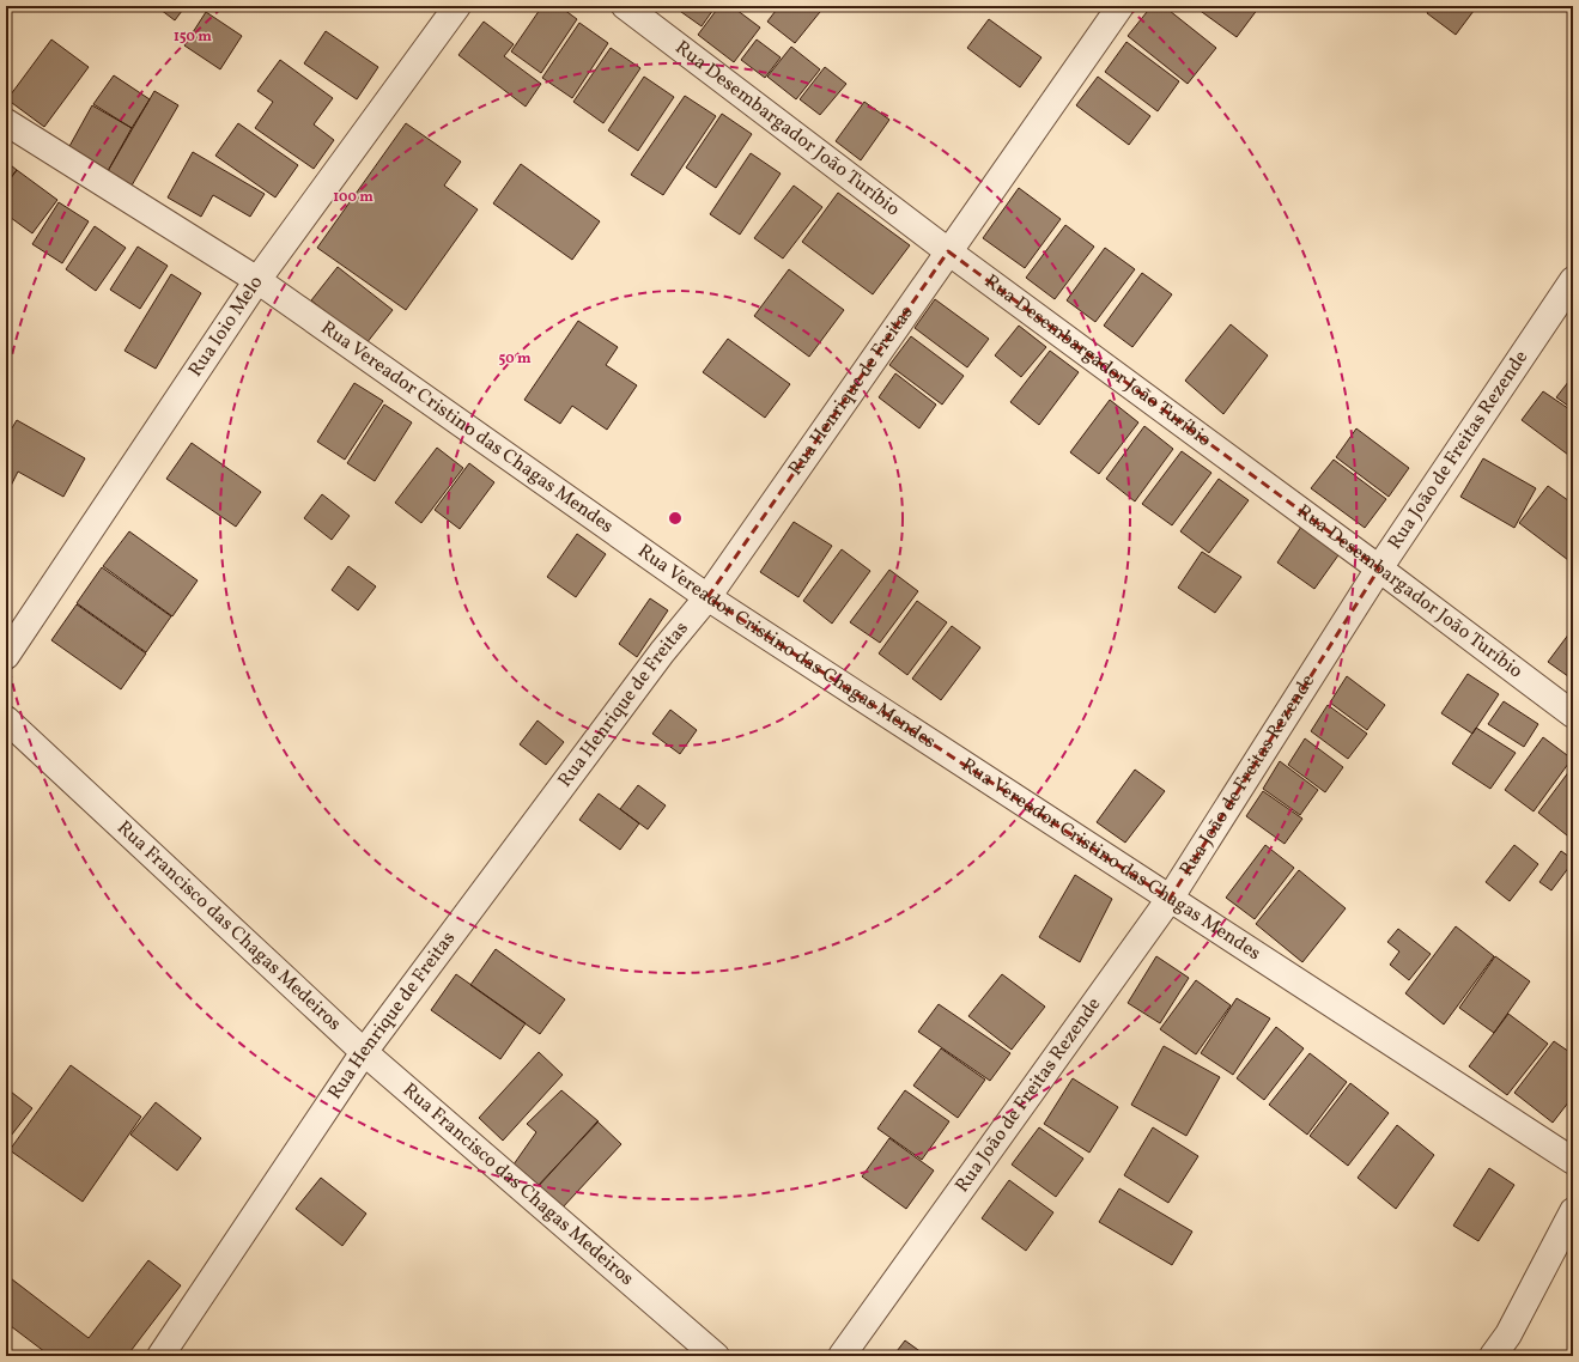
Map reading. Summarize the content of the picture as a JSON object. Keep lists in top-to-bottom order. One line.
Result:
{"streets":{"street":["Rua Desembargador João Turíbio","Rua Ioio Melo","Rua Henrique de Freitas","Rua Vereador Cristino das Chagas Mendes","Rua João de Freitas Rezende","Rua Francisco das Chagas Medeiros"]},"crossings":[["Rua Desembargador João Turíbio","Rua Henrique de Freitas"],["Rua Desembargador João Turíbio","Rua João de Freitas Rezende"],["Rua Ioio Melo","Rua Vereador Cristino das Chagas Mendes"],["Rua Henrique de Freitas","Rua Vereador Cristino das Chagas Mendes"],["Rua Henrique de Freitas","Rua Francisco das Chagas Medeiros"],["Rua Vereador Cristino das Chagas Mendes","Rua João de Freitas Rezende"]],"rings":["150 m","100 m","50 m"]}
